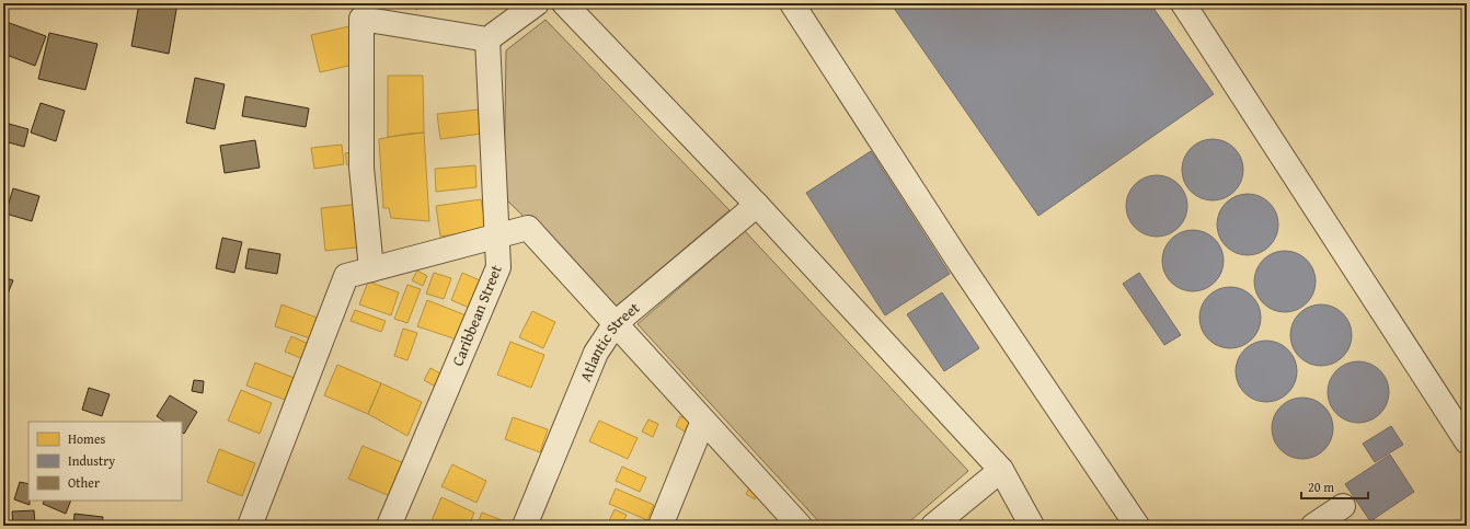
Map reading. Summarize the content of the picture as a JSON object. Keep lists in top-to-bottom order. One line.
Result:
{"streets":{"street":["Caribbean Street","Atlantic Street"]},"legend":["Homes","Industry","Other"],"scale_bar":"20 m"}
